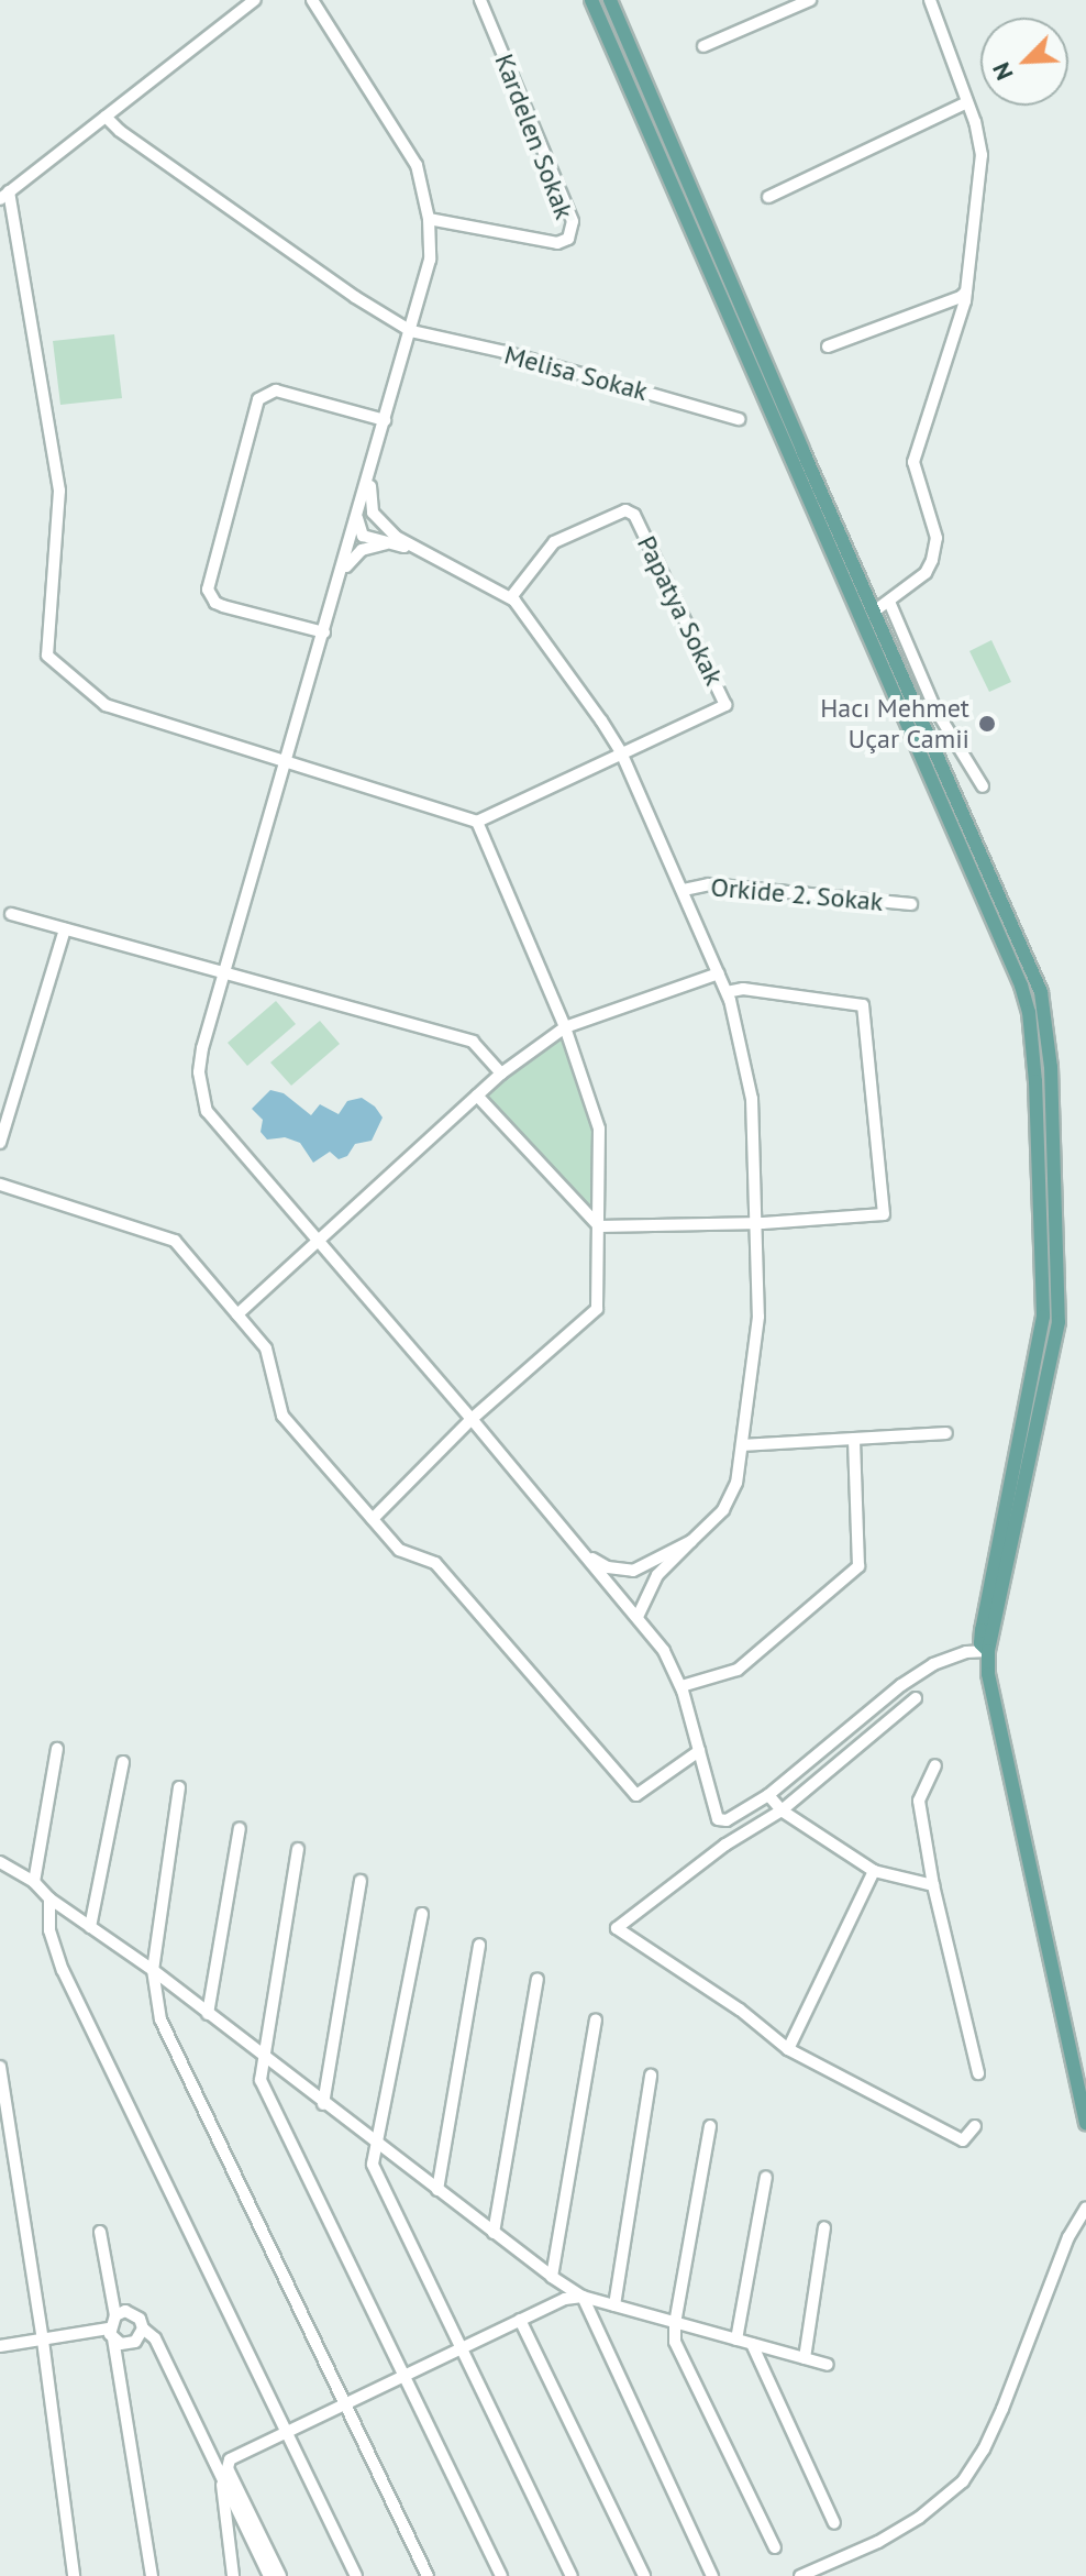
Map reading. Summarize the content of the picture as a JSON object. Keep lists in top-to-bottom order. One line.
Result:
{"streets":{"street":["Kardelen Sokak","Melisa Sokak","Papatya Sokak","Orkide 2. Sokak"]},"places":["Hacı Mehmet Uçar Camii"],"north":"bottom left"}
